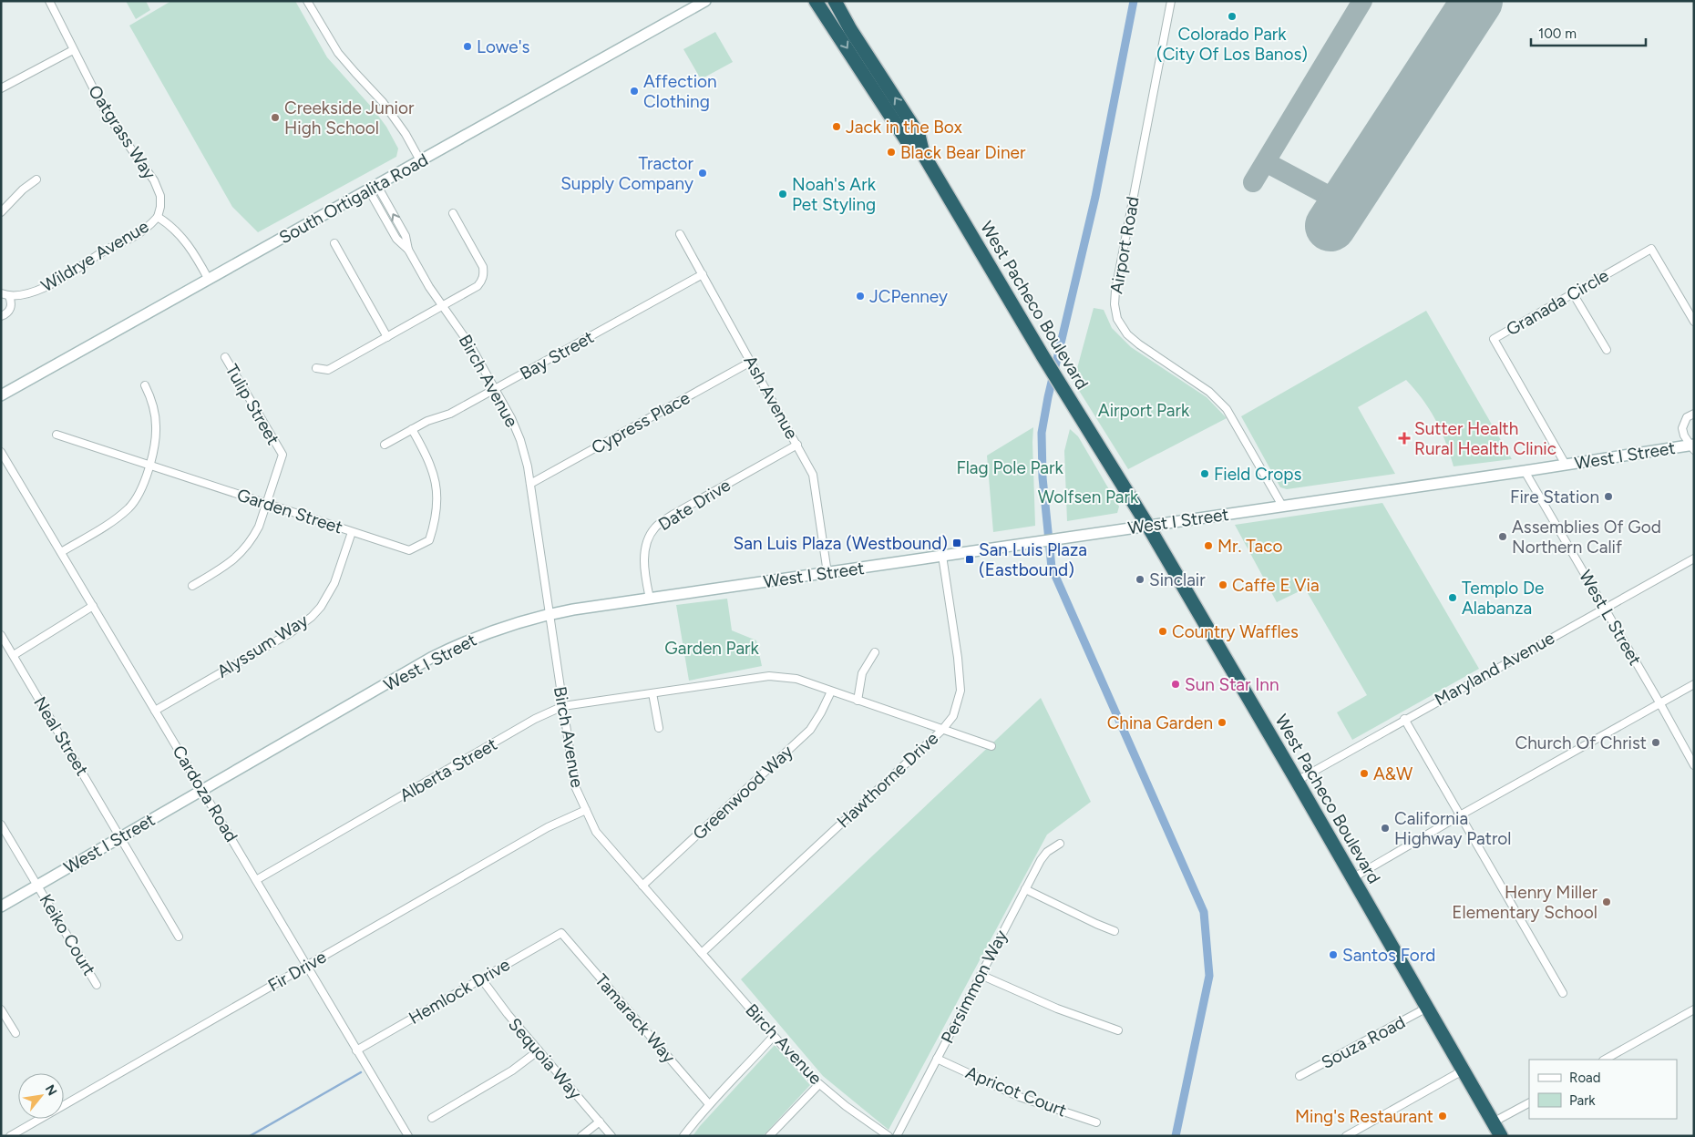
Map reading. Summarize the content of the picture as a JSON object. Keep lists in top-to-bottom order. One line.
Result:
{"streets":{"highway":["West Pacheco Boulevard"],"street":["Oatgrass Way","South Ortigalita Road","Airport Road","Wildrye Avenue","Granada Circle","Bay Street","Birch Avenue","Ash Avenue","Tulip Street","Cypress Place","West I Street","Date Drive","Garden Street","West L Street","Alyssum Way","Maryland Avenue","Neal Street","Alberta Street","Hawthorne Drive","Greenwood Way","Cardoza Road","Keiko Court","Fir Drive","Persimmon Way","Hemlock Drive","Tamarack Way","Souza Road","Sequoia Way","Apricot Court"]},"crossings":[["Oatgrass Way","Wildrye Avenue"],["South Ortigalita Road","Birch Avenue"],["Airport Road","West I Street"],["Granada Circle","West I Street"],["West Pacheco Boulevard","West I Street"],["West Pacheco Boulevard","Maryland Avenue"],["West Pacheco Boulevard","Souza Road"],["Bay Street","Birch Avenue"],["Bay Street","Ash Avenue"],["Bay Street","Garden Street"],["Birch Avenue","Cypress Place"],["Birch Avenue","West I Street"],["Birch Avenue","Alberta Street"],["Birch Avenue","Hawthorne Drive"],["Birch Avenue","Greenwood Way"],["Birch Avenue","Fir Drive"],["Ash Avenue","Cypress Place"],["Ash Avenue","West I Street"],["Ash Avenue","Date Drive"],["Tulip Street","Garden Street"],["West I Street","Date Drive"],["West I Street","West L Street"],["West I Street","Neal Street"],["West I Street","Hawthorne Drive"],["West I Street","Cardoza Road"],["West I Street","Keiko Court"],["Garden Street","Alyssum Way"],["West L Street","Maryland Avenue"],["Alyssum Way","Cardoza Road"],["Alberta Street","Hawthorne Drive"],["Alberta Street","Greenwood Way"],["Alberta Street","Cardoza Road"],["Cardoza Road","Fir Drive"],["Cardoza Road","Hemlock Drive"],["Persimmon Way","Apricot Court"],["Hemlock Drive","Tamarack Way"],["Hemlock Drive","Sequoia Way"]],"parks":["Airport Park","Flag Pole Park","Wolfsen Park","Garden Park"],"places":{"other":["Colorado Park (City Of Los Banos)","Lowe's","Affection Clothing","Creekside Junior High School","Jack in the Box","Black Bear Diner","Tractor Supply Company","Noah's Ark Pet Styling","JCPenney","Field Crops","Fire Station","Assemblies Of God Northern Calif","Mr. Taco","Sinclair","Caffe E Via","Templo De Alabanza","Country Waffles","Sun Star Inn","China Garden","Church Of Christ","A&W","California Highway Patrol","Henry Miller Elementary School","Santos Ford","Ming's Restaurant"],"health":["Sutter Health Rural Health Clinic"],"transit":["San Luis Plaza (Westbound)","San Luis Plaza (Eastbound)"]},"legend":["Road","Park"],"scale_bar":"100 m","north":"top right"}
